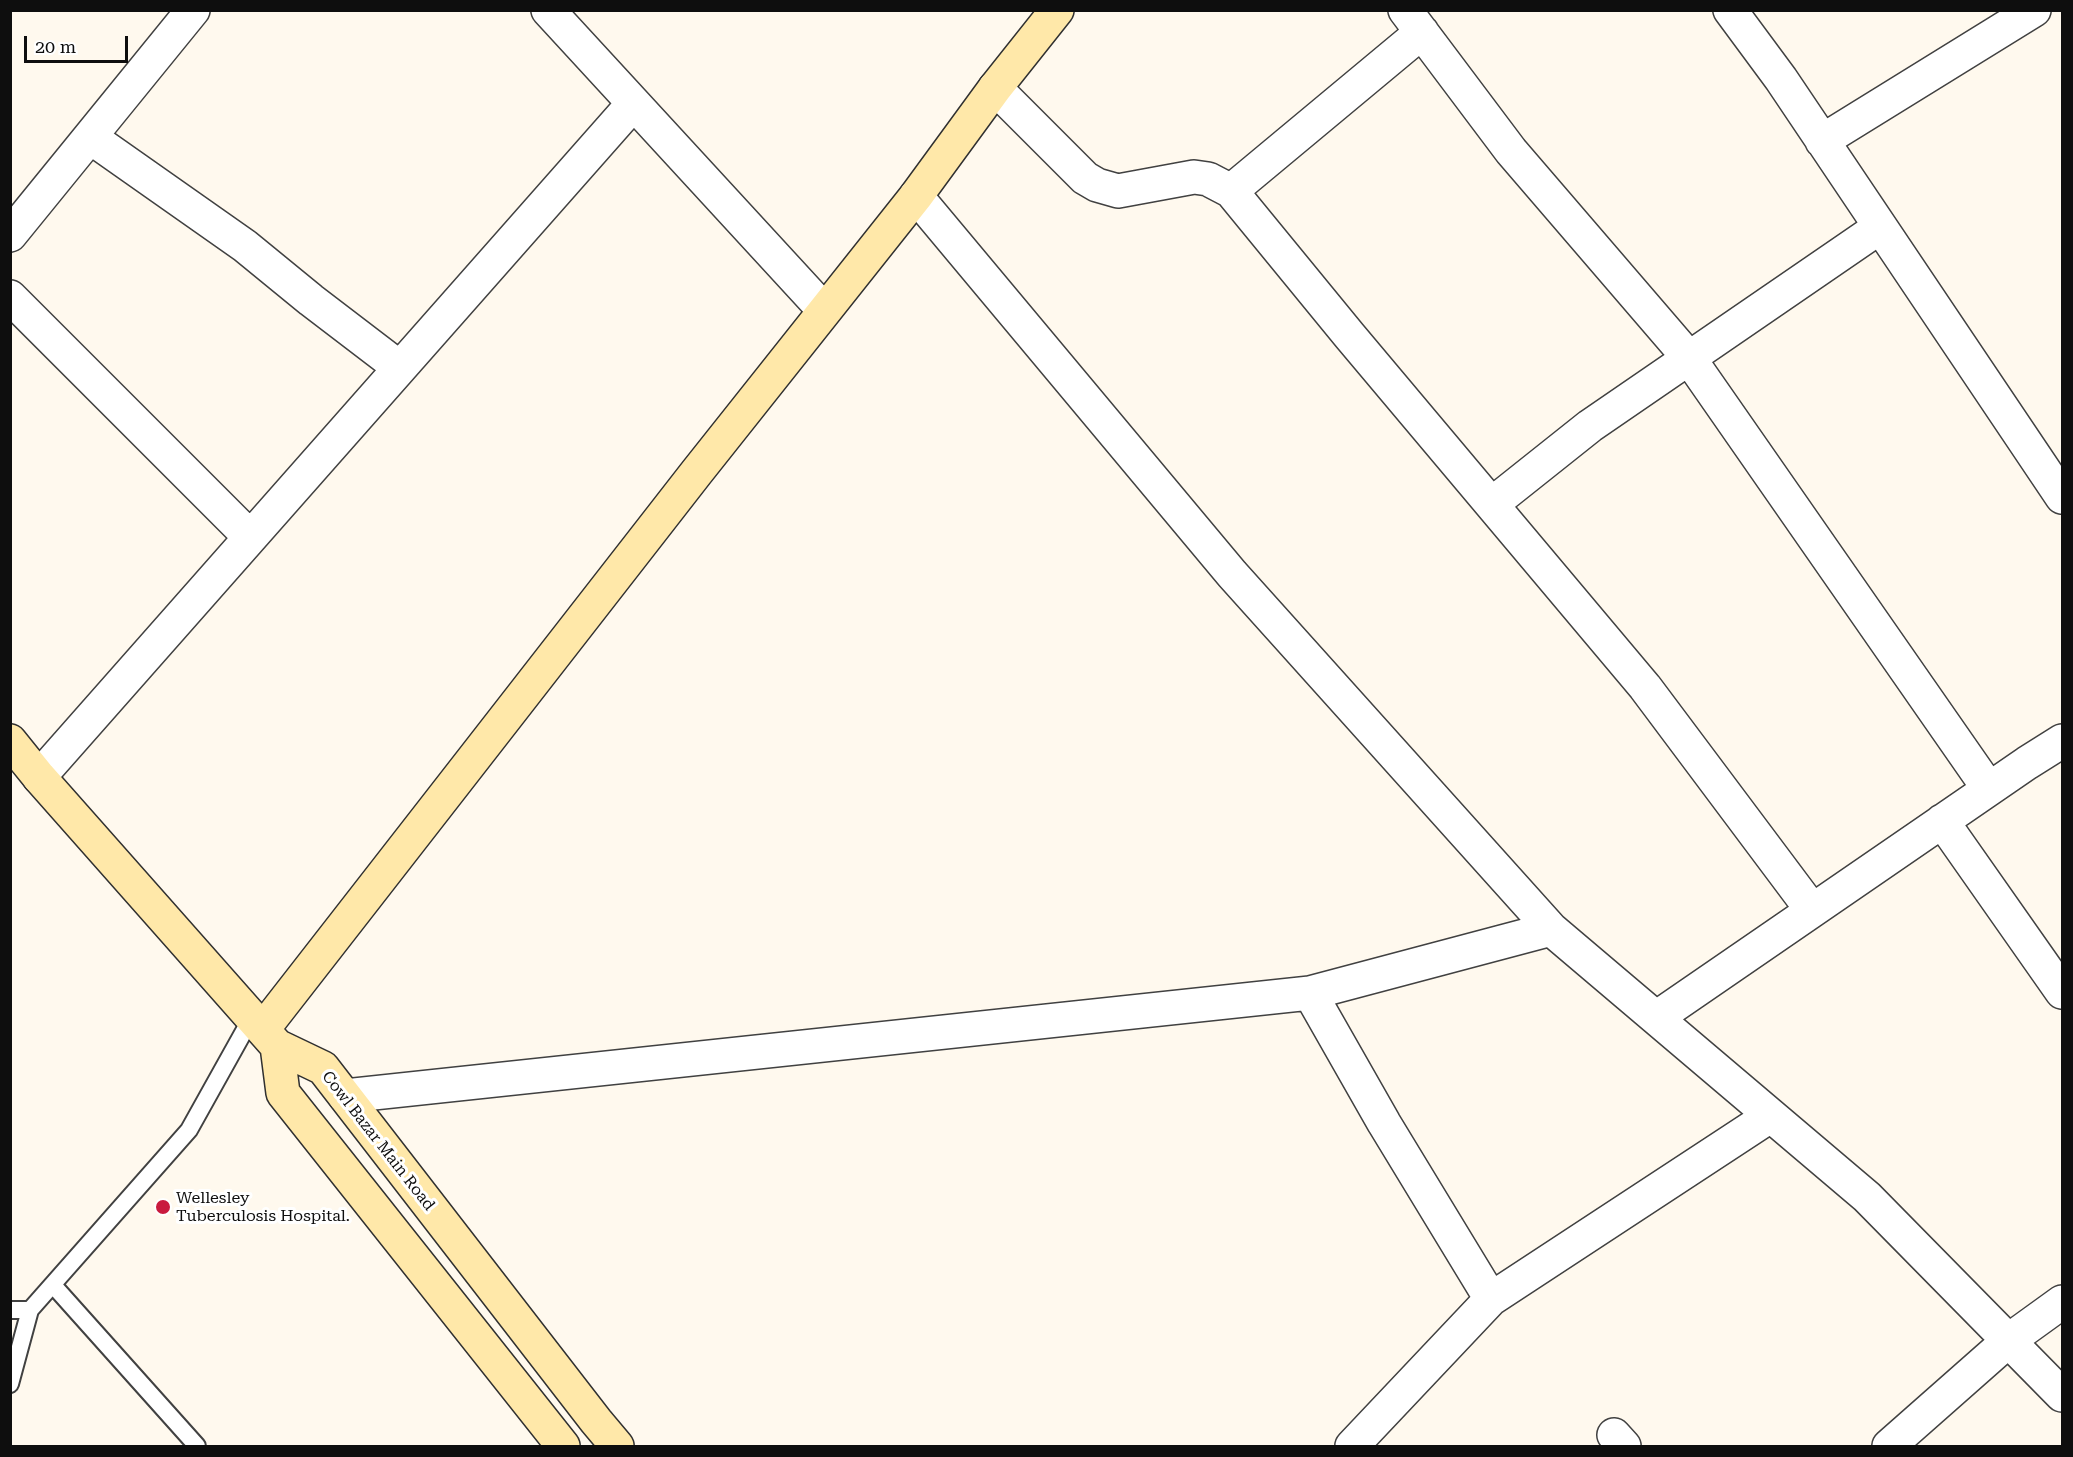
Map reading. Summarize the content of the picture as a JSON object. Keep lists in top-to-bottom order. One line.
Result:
{"streets":{"street":["Cowl Bazar Main Road"]},"places":["Wellesley Tuberculosis Hospital."],"scale_bar":"20 m"}
